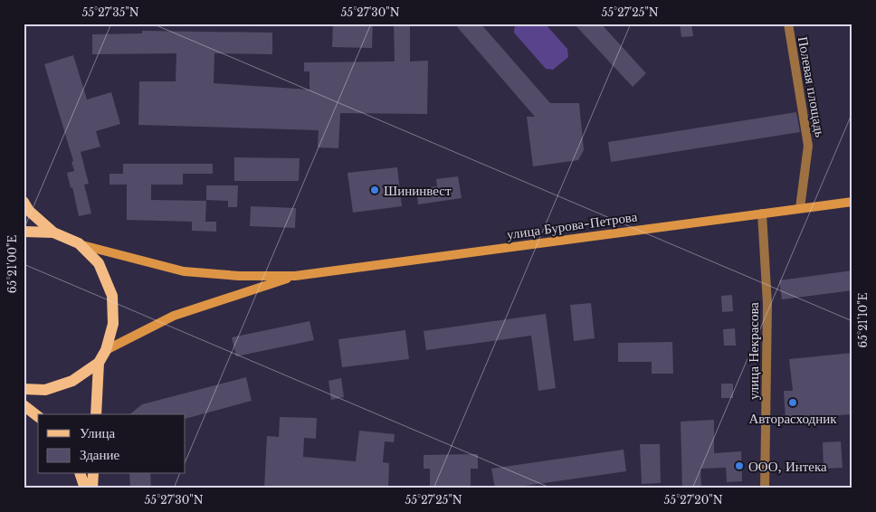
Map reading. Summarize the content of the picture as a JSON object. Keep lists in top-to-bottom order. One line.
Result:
{"streets":{"main road":["улица Бурова-Петрова"],"street":["Полевая площадь","улица Некрасова"]},"crossings":[["Полевая площадь","улица Бурова-Петрова"],["улица Бурова-Петрова","улица Некрасова"]],"places":["Шининвест","Авторасходник","ООО, Интека"],"legend":["Улица","Здание"],"coordinates":["55°27'35\"N","55°27'30\"N","55°27'25\"N","65°21'00\"E","65°21'10\"E","55°27'20\"N"]}
